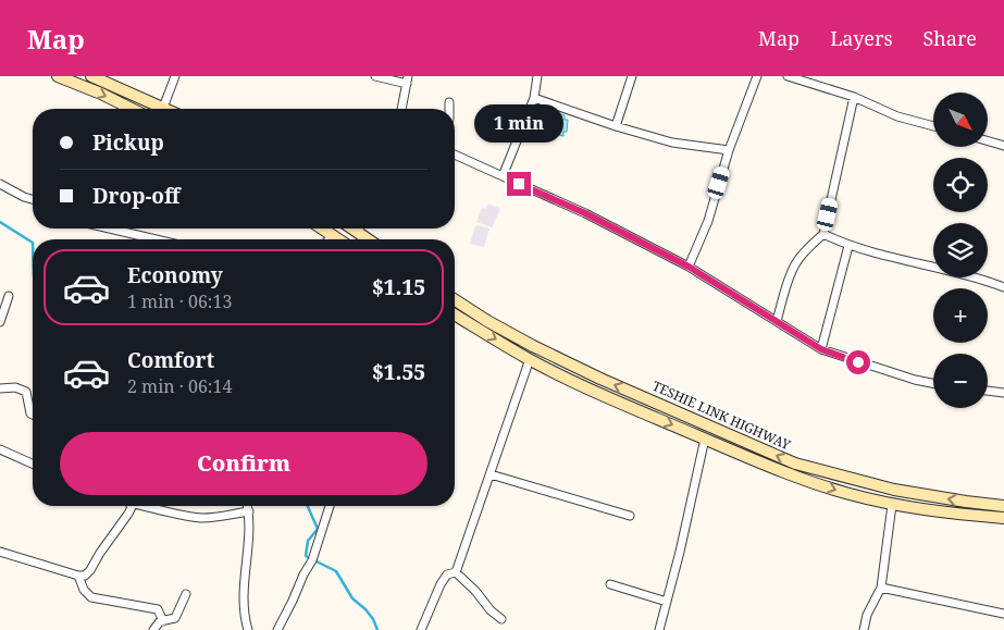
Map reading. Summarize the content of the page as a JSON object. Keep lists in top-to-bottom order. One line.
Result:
{"streets":{"main road":["TESHIE LINK HIGHWAY"]},"north":"bottom right","page":{"header":"Map","nav":["Map","Layers","Share"],"map_buttons":["+","−"],"bubble":"1 min","banner":["Pickup","Drop-off"],"list":[{"name":"Economy","note":"1 min · 06:13","value":"$1.15"},{"name":"Comfort","note":"2 min · 06:14","value":"$1.55"}],"buttons":"Confirm"}}
